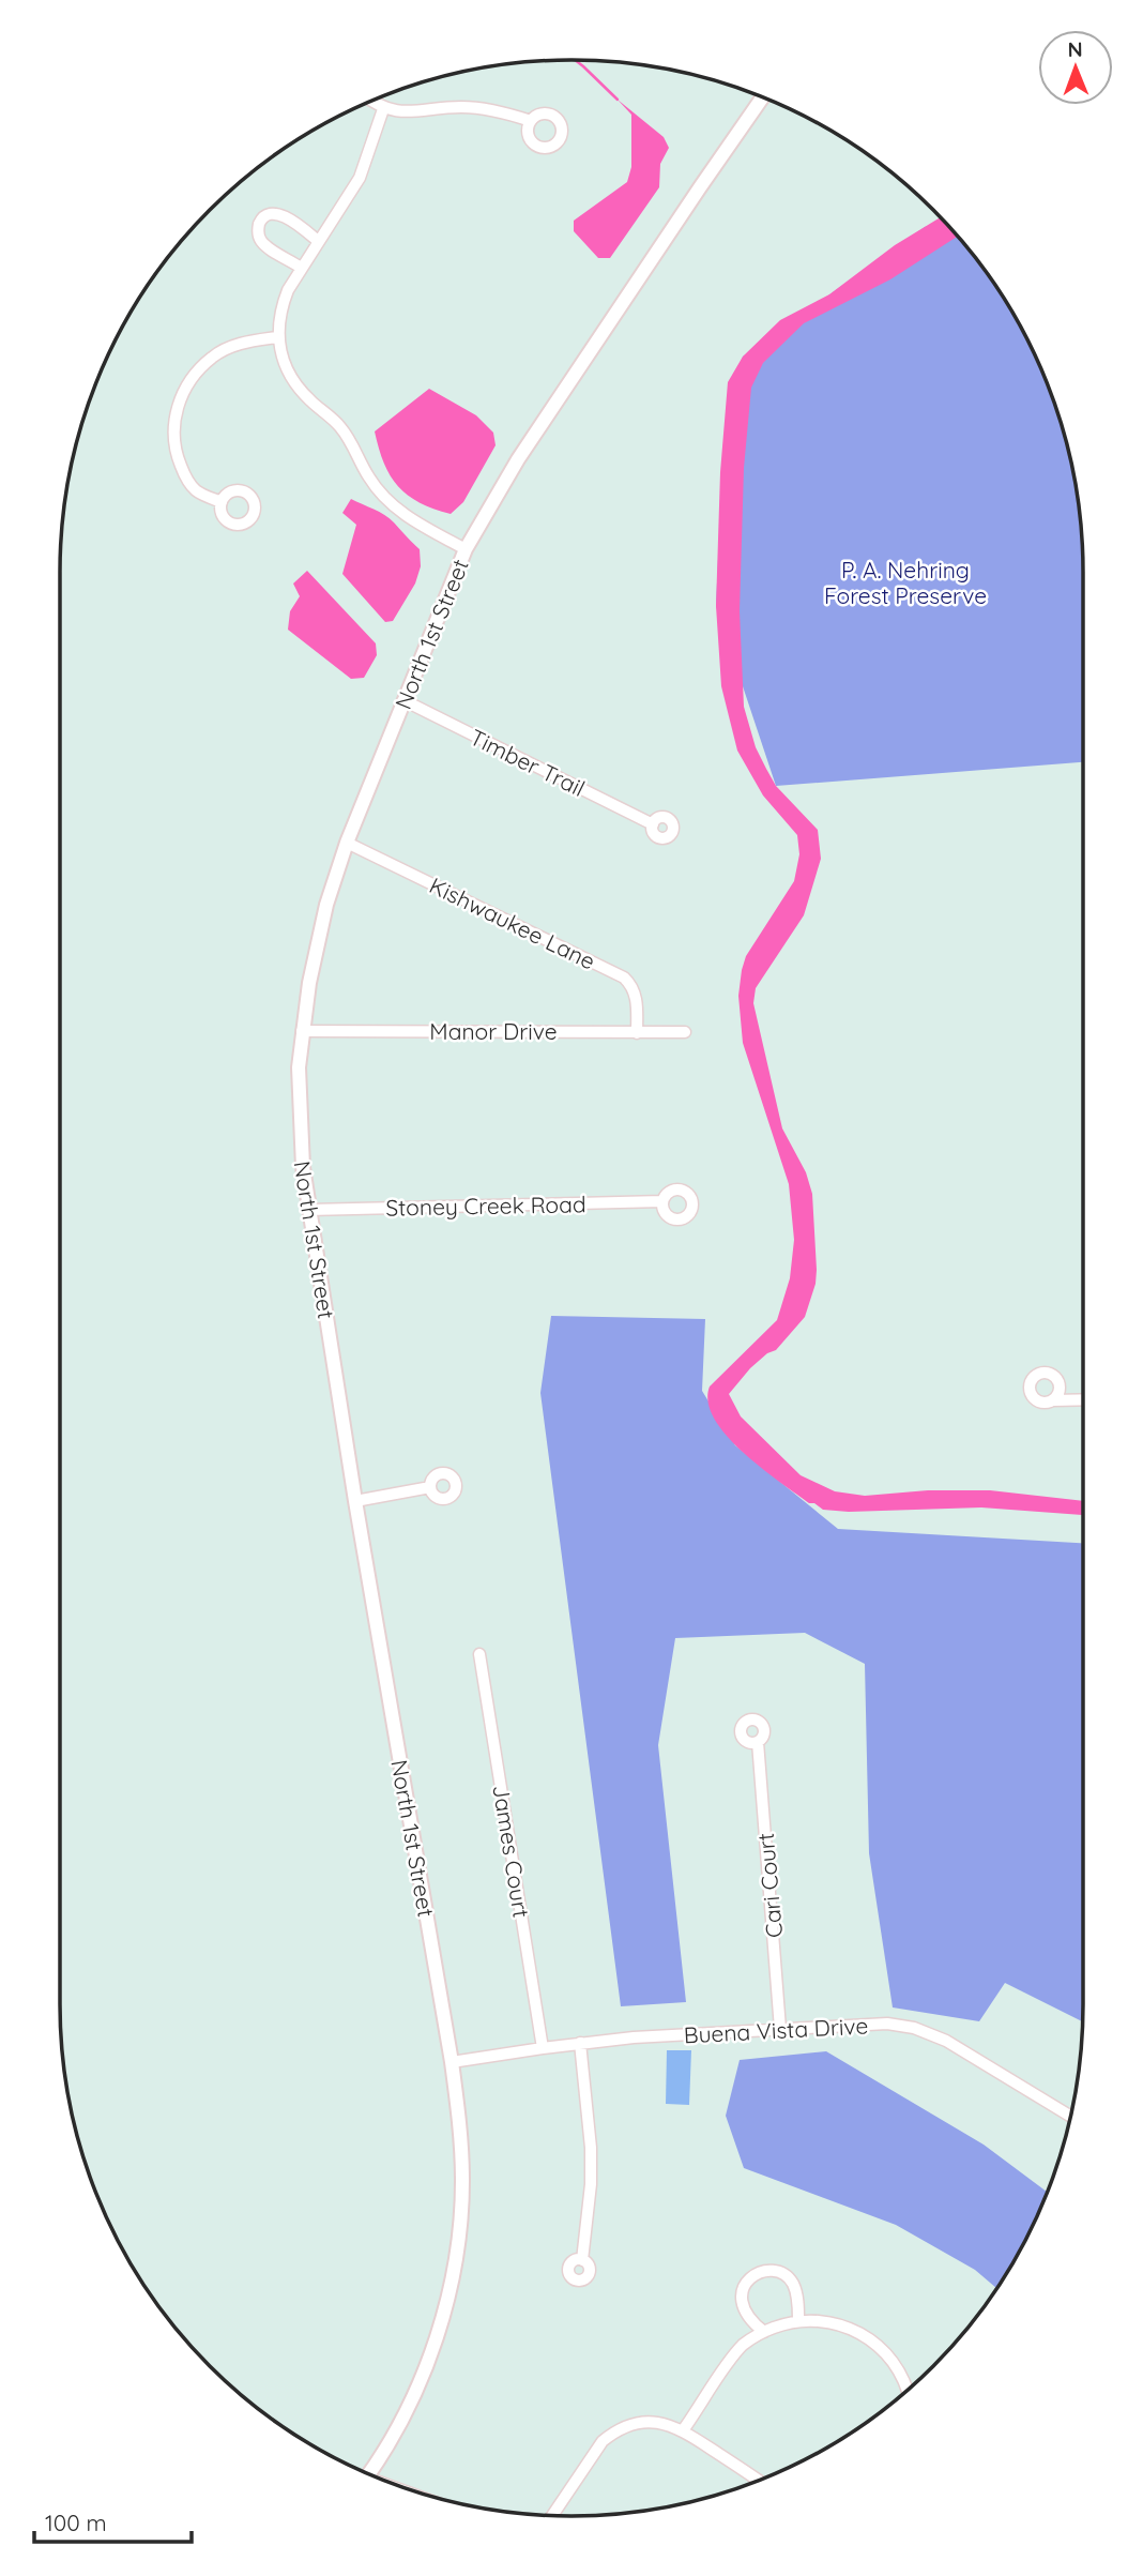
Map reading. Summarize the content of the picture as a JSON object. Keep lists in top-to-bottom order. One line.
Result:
{"streets":{"street":["North 1st Street","Timber Trail","Kishwaukee Lane","Manor Drive","Stoney Creek Road","James Court","Cari Court","Buena Vista Drive"]},"crossings":[["North 1st Street","Timber Trail"],["North 1st Street","Kishwaukee Lane"],["North 1st Street","Manor Drive"],["North 1st Street","Stoney Creek Road"],["North 1st Street","Buena Vista Drive"],["Kishwaukee Lane","Manor Drive"],["James Court","Buena Vista Drive"],["Cari Court","Buena Vista Drive"]],"parks":["P. A. Nehring Forest Preserve"],"scale_bar":"100 m","north":"top"}
